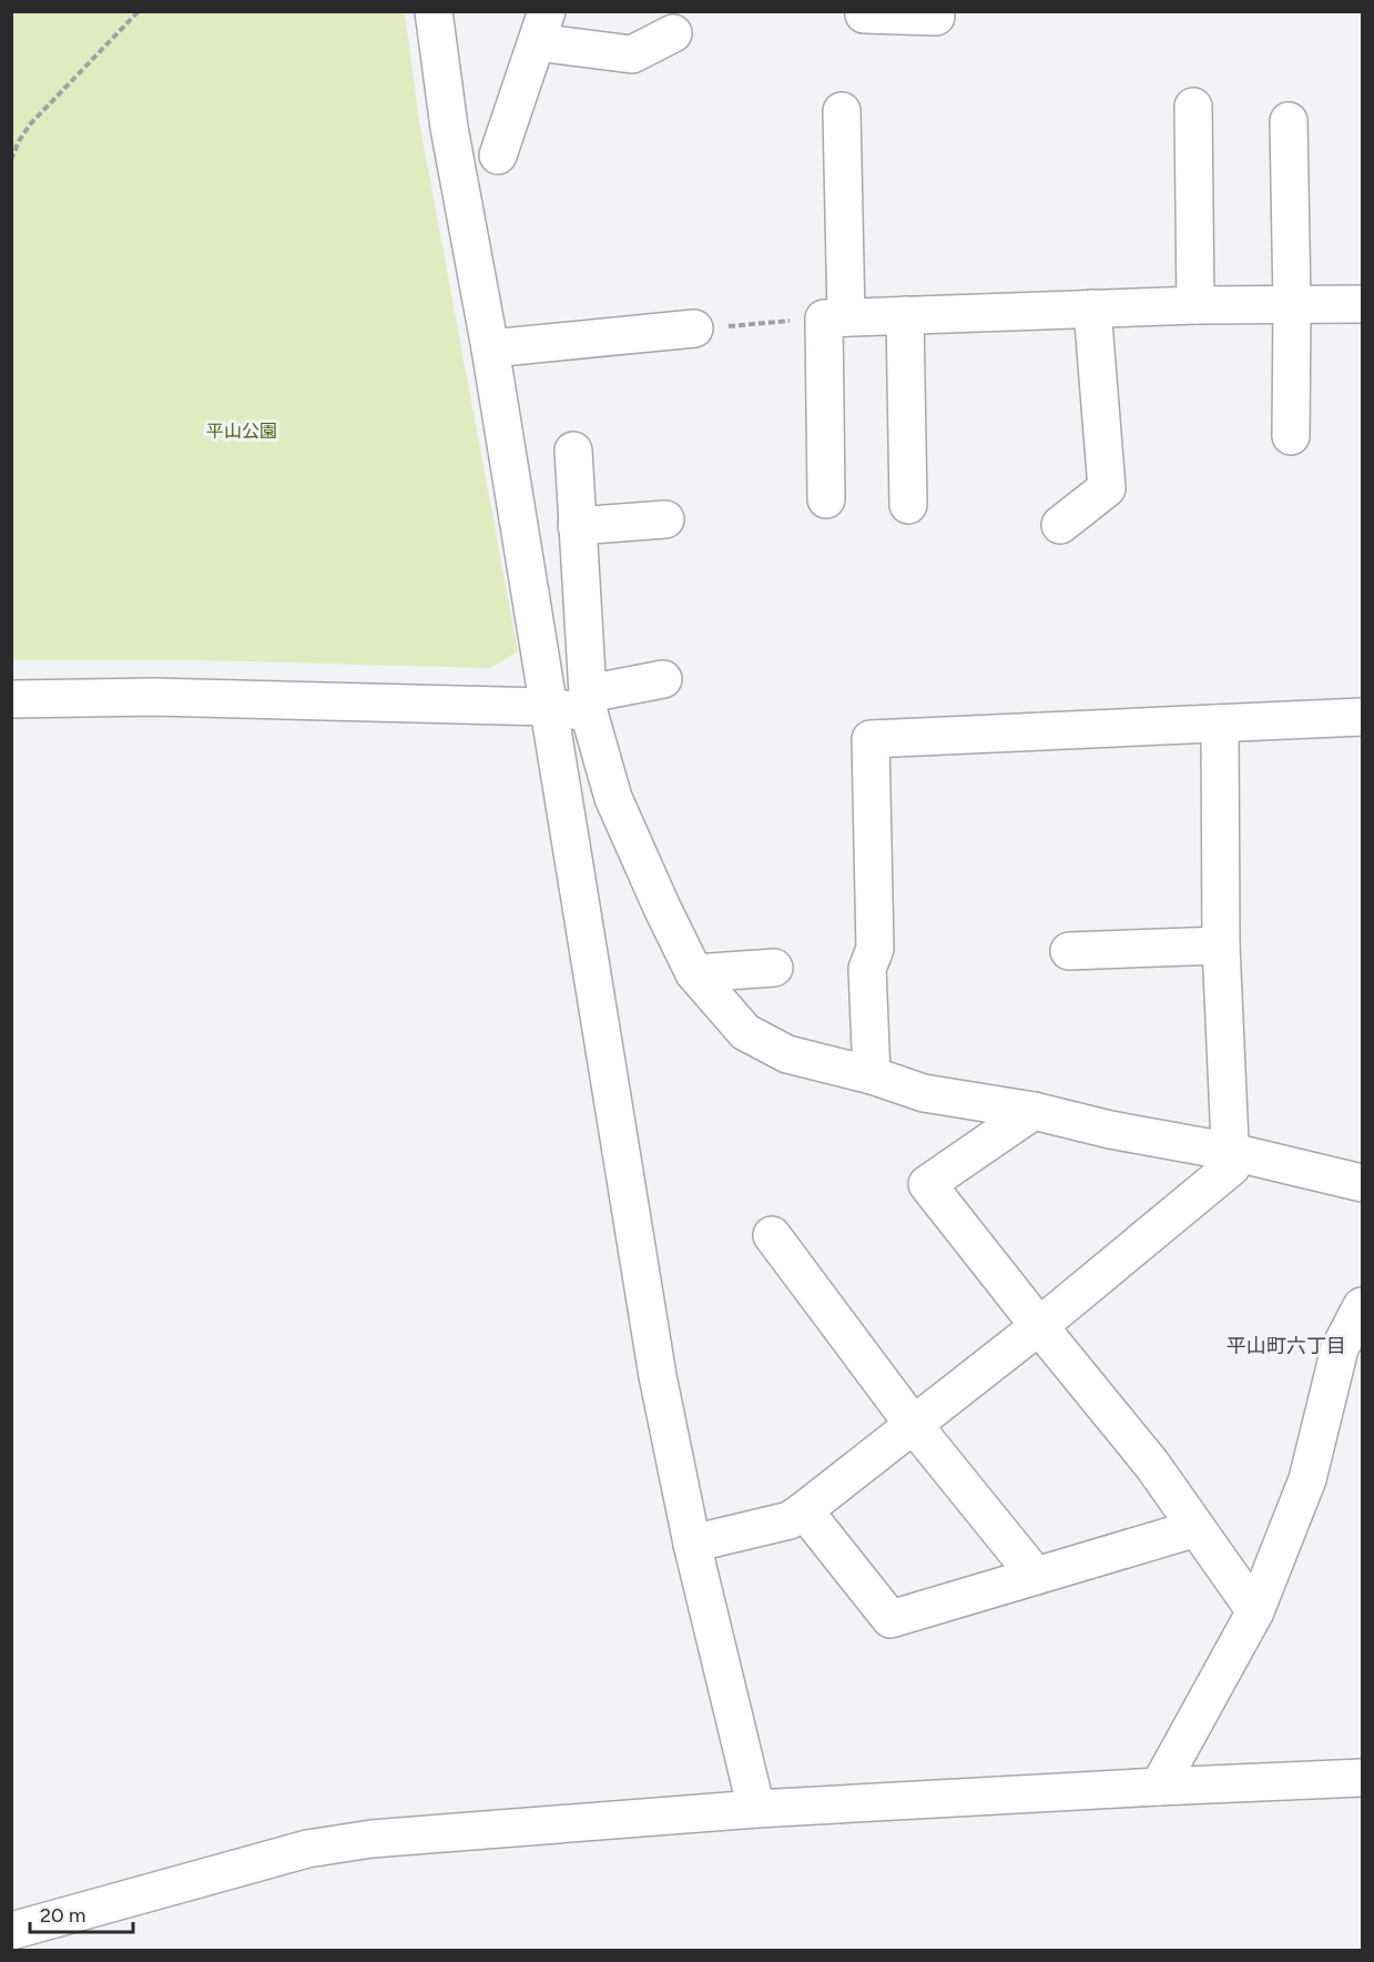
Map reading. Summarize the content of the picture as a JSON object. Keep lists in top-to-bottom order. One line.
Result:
{"districts":["平山町六丁目"],"parks":["平山公園"],"scale_bar":"20 m"}
